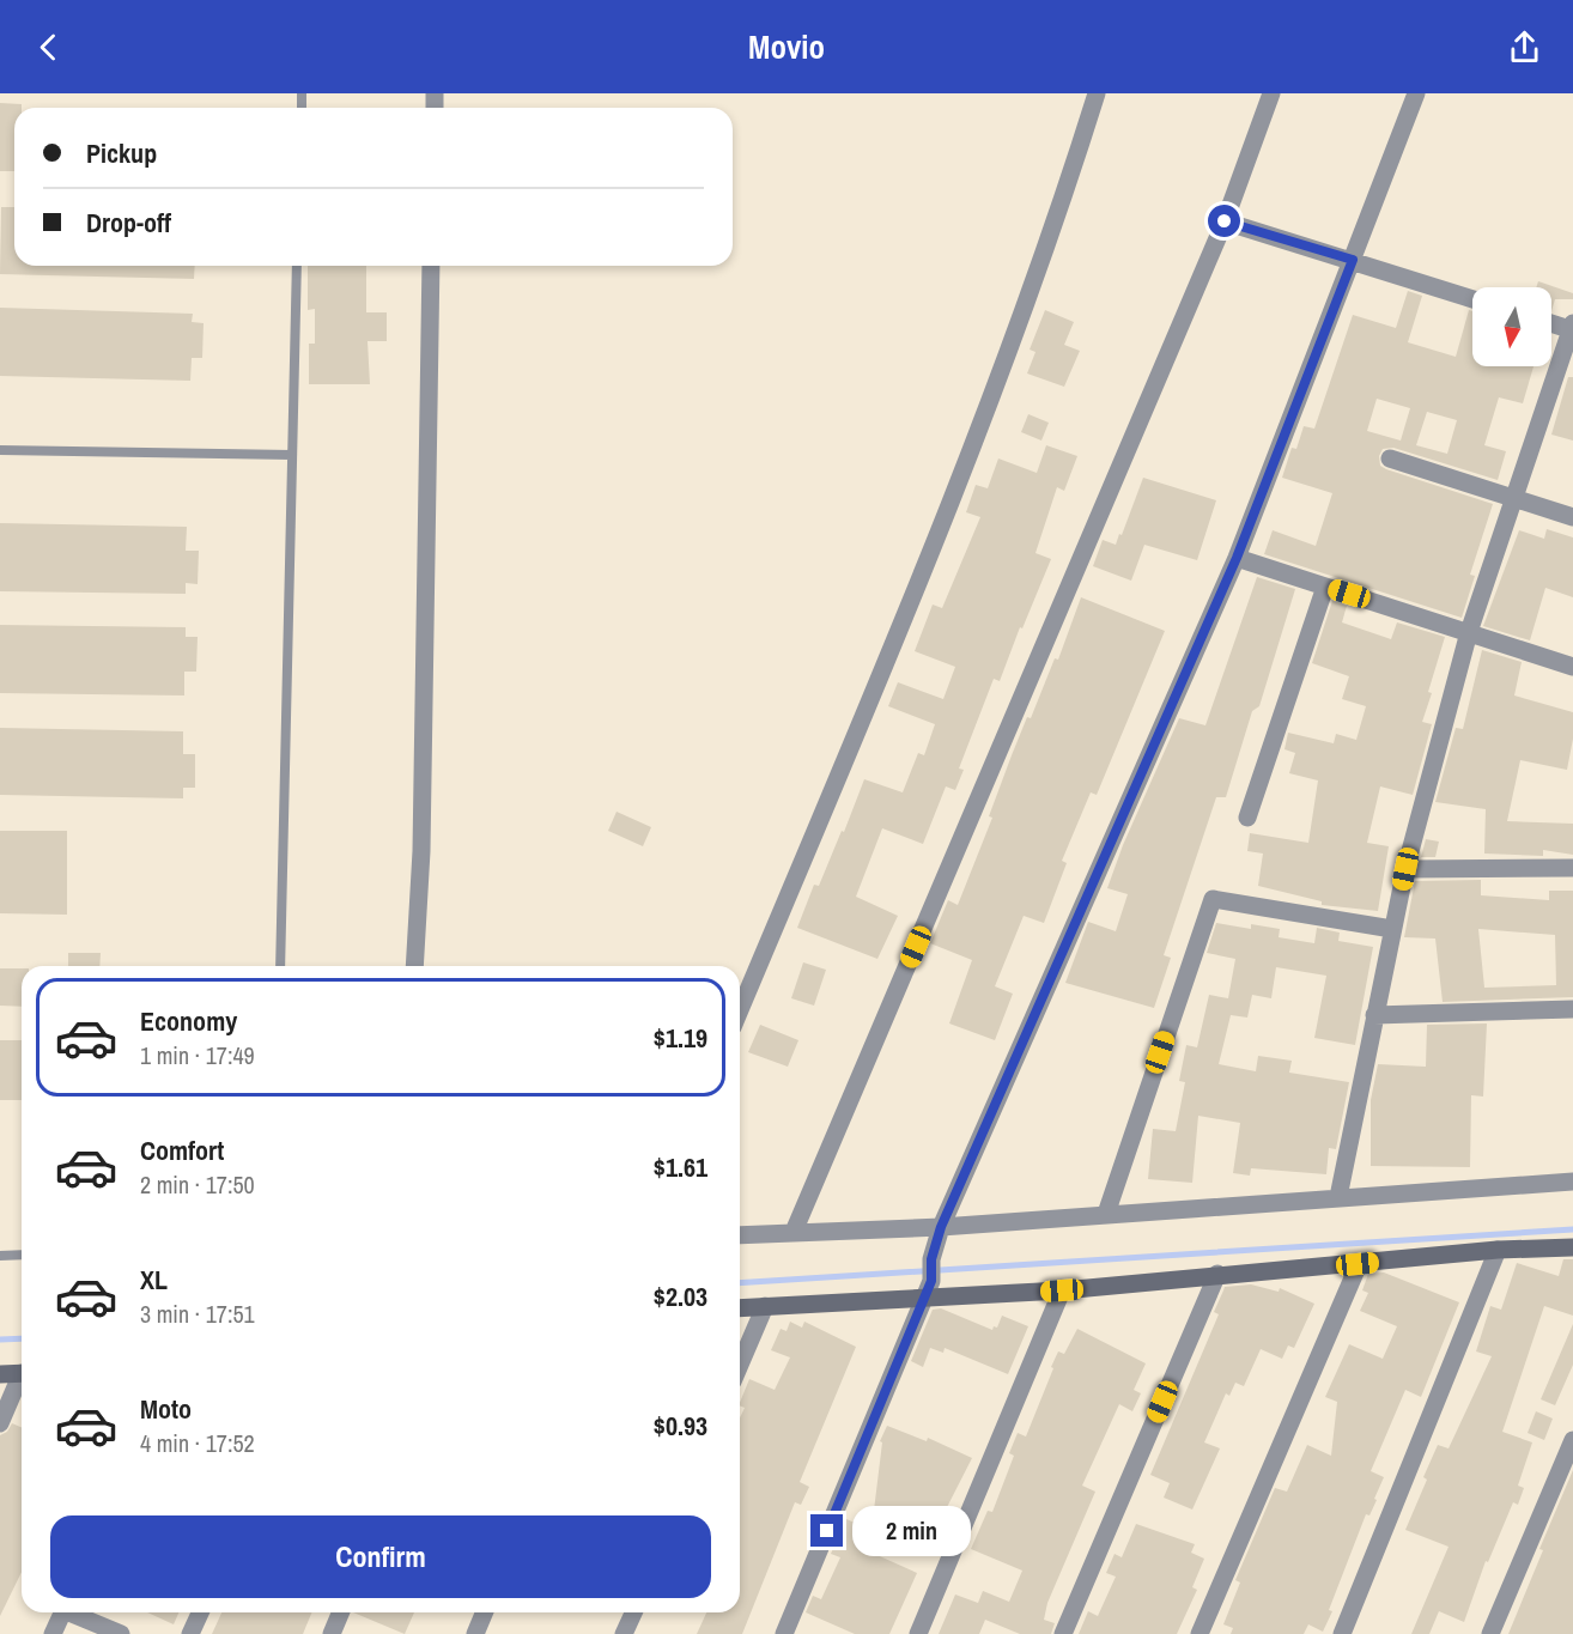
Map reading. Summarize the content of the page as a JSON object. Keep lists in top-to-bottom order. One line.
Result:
{"north":"bottom","page":{"header":"Movio","banner":["Pickup","Drop-off"],"list":[{"name":"Economy","note":"1 min · 17:49","value":"$1.19"},{"name":"Comfort","note":"2 min · 17:50","value":"$1.61"},{"name":"XL","note":"3 min · 17:51","value":"$2.03"},{"name":"Moto","note":"4 min · 17:52","value":"$0.93"}],"buttons":"Confirm","bubble":"2 min"}}
